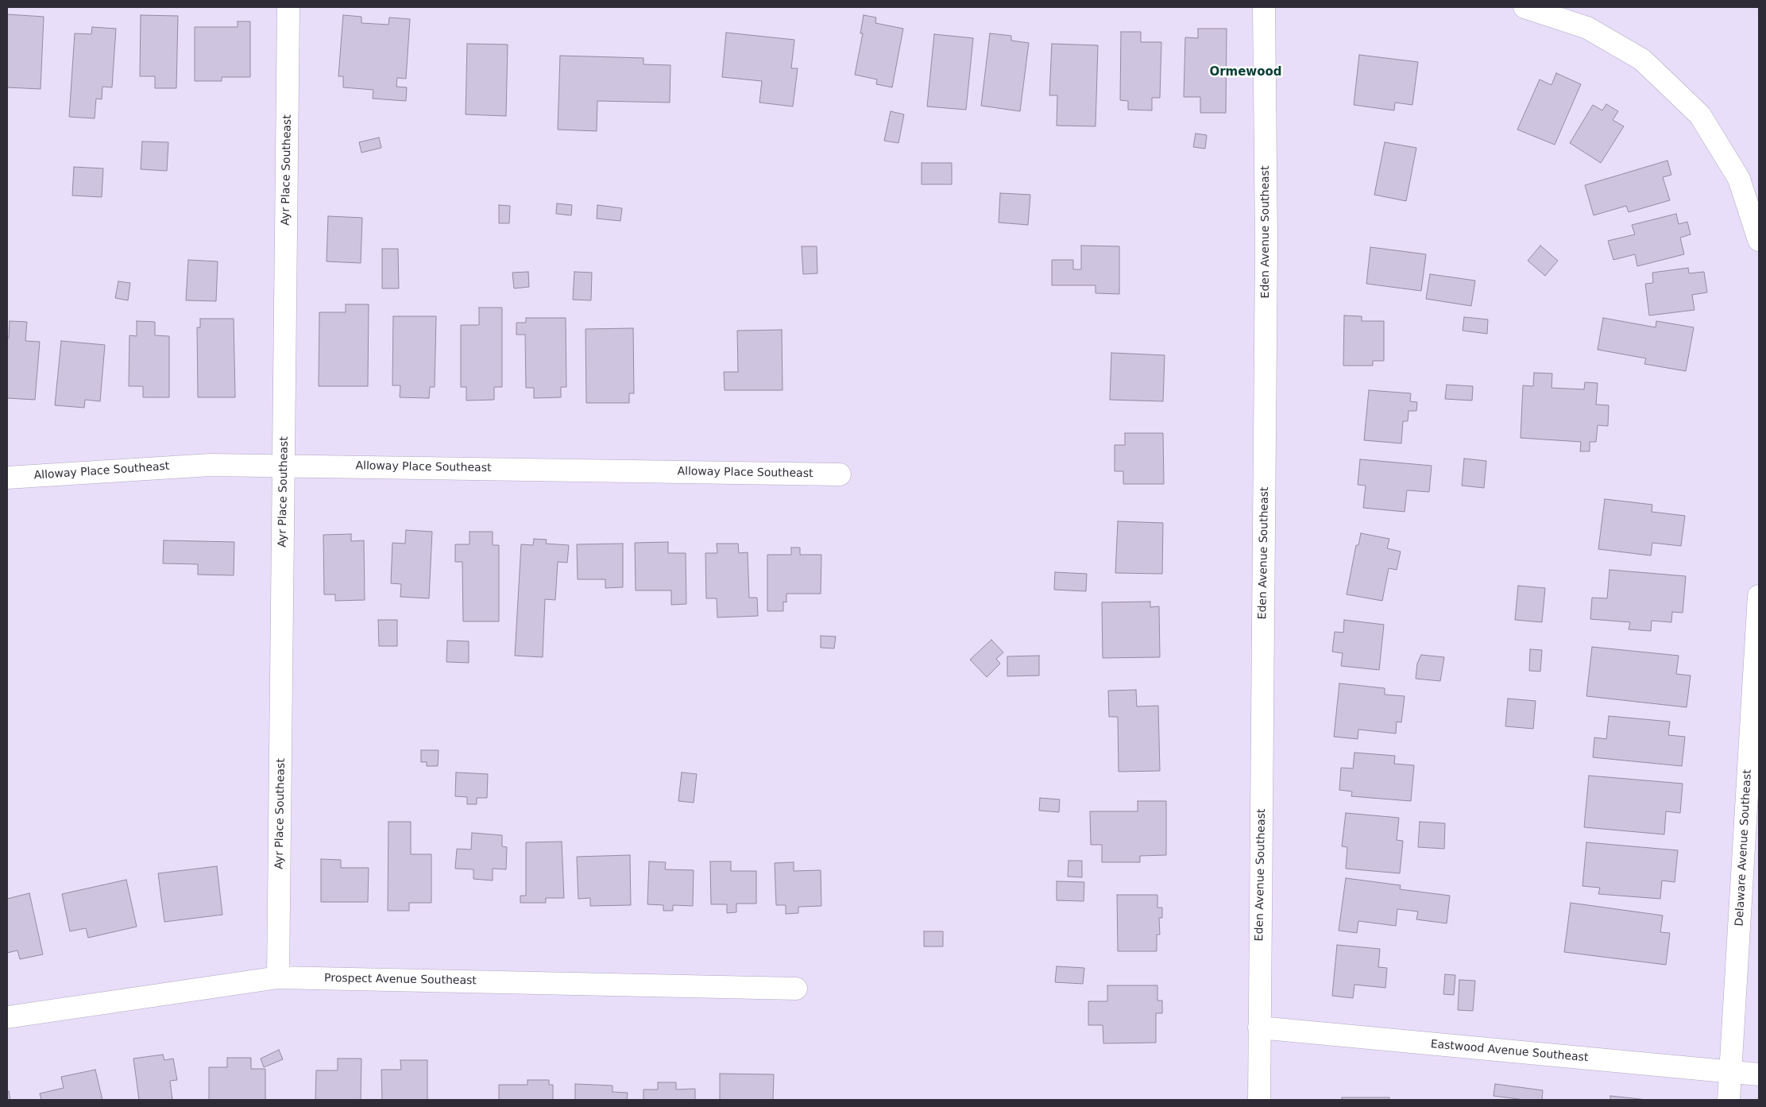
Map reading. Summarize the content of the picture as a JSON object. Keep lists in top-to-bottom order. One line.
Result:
{"streets":{"street":["Ayr Place Southeast","Eden Avenue Southeast","Alloway Place Southeast","Delaware Avenue Southeast","Prospect Avenue Southeast","Eastwood Avenue Southeast"]},"crossings":[["Ayr Place Southeast","Alloway Place Southeast"],["Ayr Place Southeast","Prospect Avenue Southeast"],["Eden Avenue Southeast","Eastwood Avenue Southeast"],["Delaware Avenue Southeast","Eastwood Avenue Southeast"]],"districts":["Ormewood"]}
